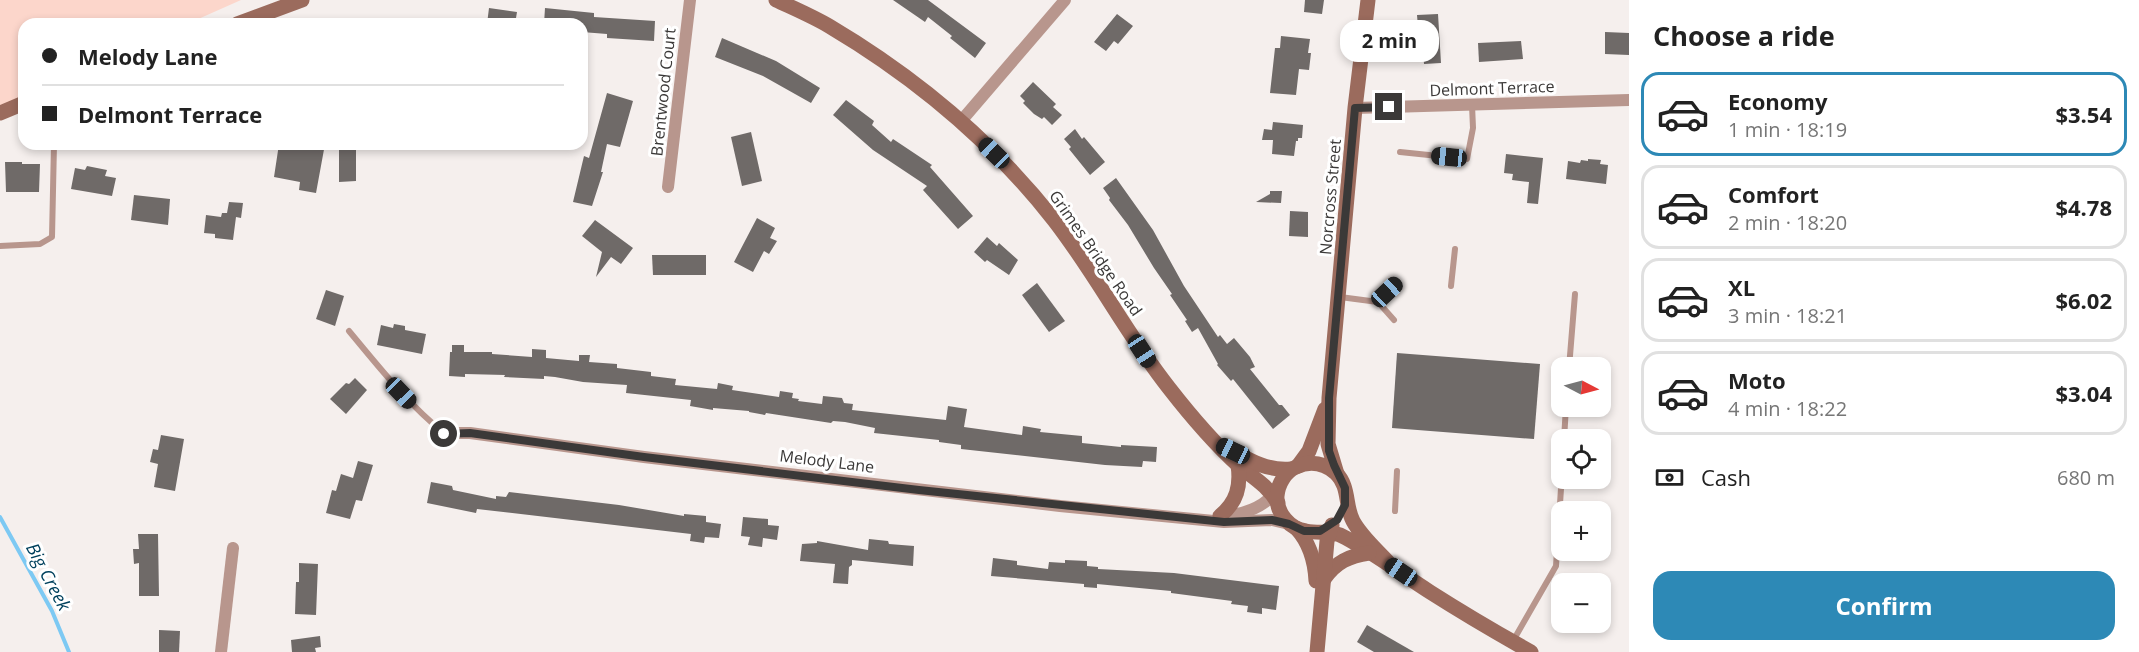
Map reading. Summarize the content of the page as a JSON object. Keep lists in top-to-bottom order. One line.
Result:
{"streets":{"street":["Delmont Terrace","Brentwood Court","Norcross Street","Grimes Bridge Road","Melody Lane"]},"crossings":[["Delmont Terrace","Norcross Street"],["Norcross Street","Grimes Bridge Road"],["Norcross Street","Melody Lane"],["Grimes Bridge Road","Melody Lane"]],"water":["Big Creek"],"north":"right","page":{"heading":"Choose a ride","banner":["Melody Lane","Delmont Terrace"],"bubble":"2 min","list":[{"name":"Economy","note":"1 min · 18:19","value":"$3.54"},{"name":"Comfort","note":"2 min · 18:20","value":"$4.78"},{"name":"XL","note":"3 min · 18:21","value":"$6.02"},{"name":"Moto","note":"4 min · 18:22","value":"$3.04"}],"map_buttons":["+","−"],"pay":["Cash","680 m"],"buttons":"Confirm"}}
